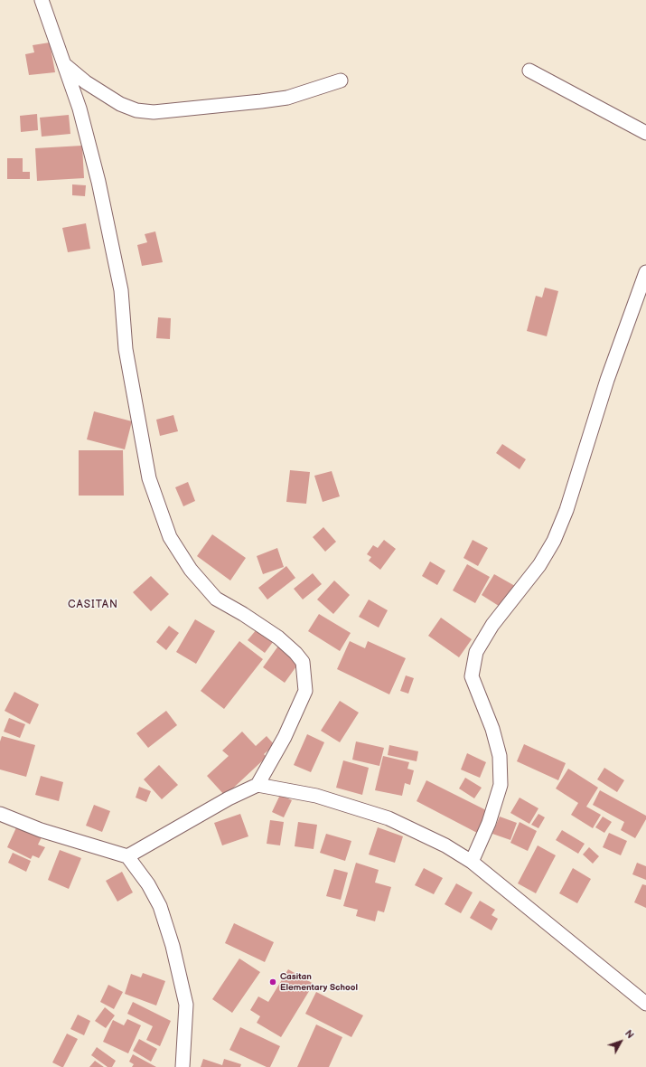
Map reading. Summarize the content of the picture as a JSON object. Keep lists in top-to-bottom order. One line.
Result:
{"districts":["CASITAN"],"places":["Casitan Elementary School"],"north":"top right"}
